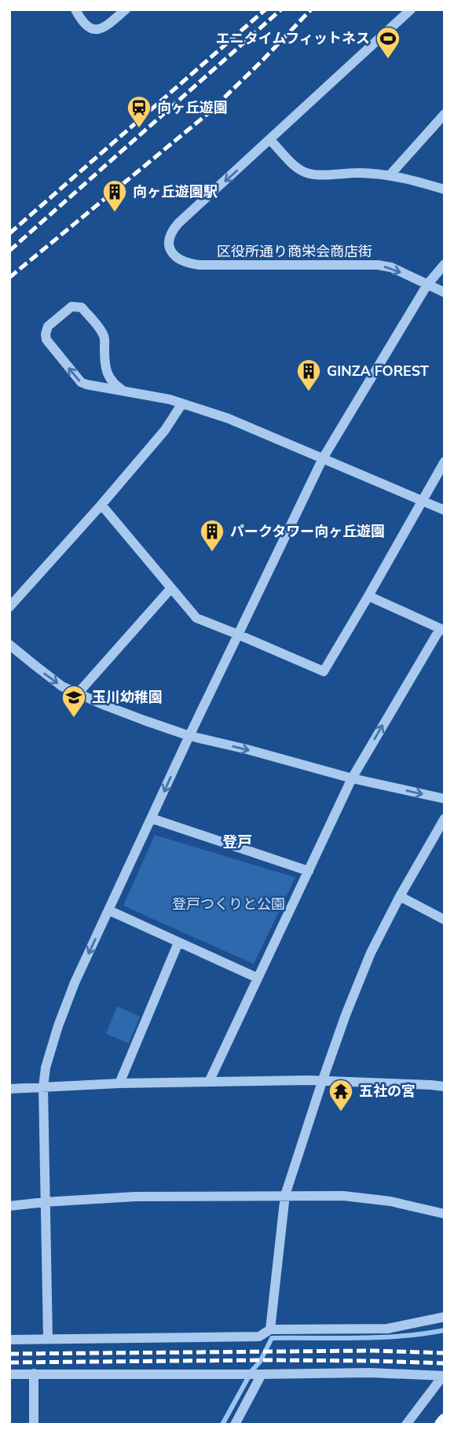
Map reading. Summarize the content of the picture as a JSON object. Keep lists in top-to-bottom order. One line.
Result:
{"streets":{"street":["区役所通り商栄会商店街"]},"districts":["登戸"],"parks":["登戸つくりと公園"],"places":{"sports":["エニタイムフィットネス"],"station":["向ヶ丘遊園"],"building":["向ヶ丘遊園駅","GINZA FOREST","パークタワー向ヶ丘遊園"],"school or university":["玉川幼稚園"],"temple":["五社の宮"]}}
